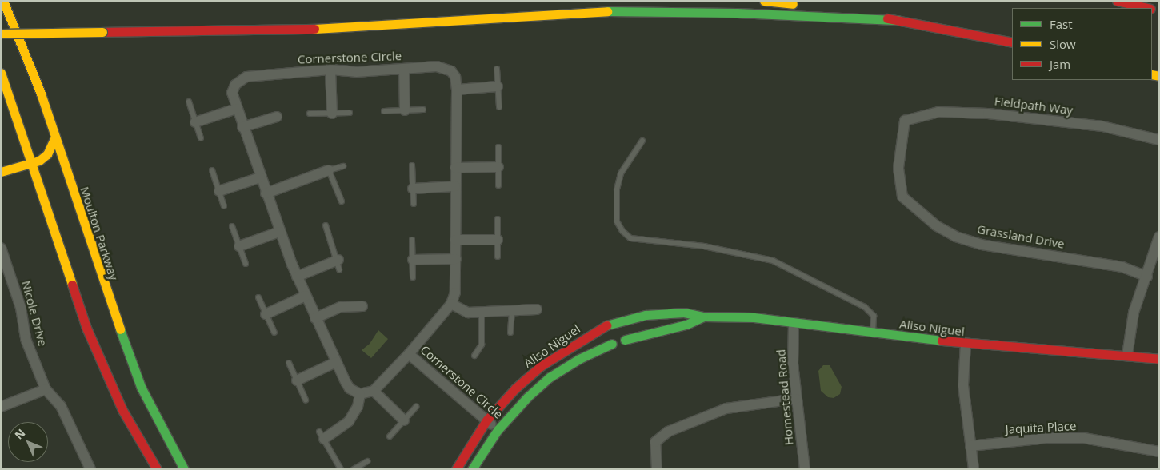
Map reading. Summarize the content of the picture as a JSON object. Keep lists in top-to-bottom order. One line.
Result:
{"streets":{"main road":["Moulton Parkway","Aliso Niguel"],"street":["Cornerstone Circle","Fieldpath Way","Grassland Drive","Nicole Drive","Homestead Road","Jaquita Place"]},"crossings":[["Cornerstone Circle","Aliso Niguel"],["Fieldpath Way","Grassland Drive"],["Aliso Niguel","Homestead Road"]],"legend":["Fast","Slow","Jam"],"north":"top left"}
